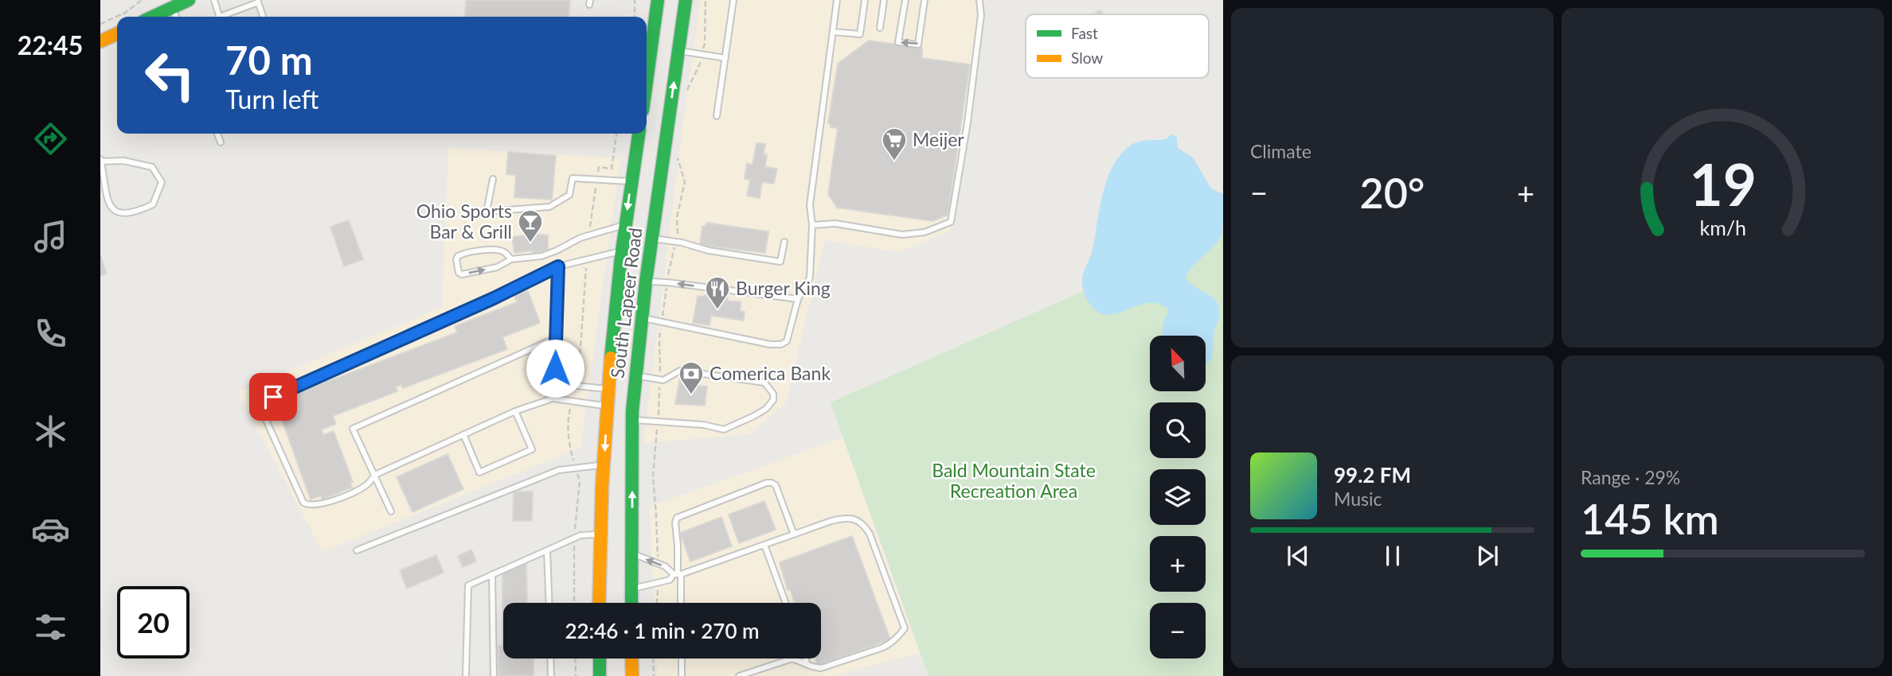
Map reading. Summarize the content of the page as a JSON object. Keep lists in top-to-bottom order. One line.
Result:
{"streets":{"main road":["South Lapeer Road"]},"parks":["Bald Mountain State Recreation Area"],"places":{"supermarket":["Meijer"],"bar":["Ohio Sports Bar & Grill"],"restaurant":["Burger King"],"bank":["Comerica Bank"]},"legend":["Fast","Slow"],"north":"top left","page":{"tabs":"22:45","tile":["Climate",["Range · 29%","145 km"]],"turn":["70 m","Turn left"],"heat":["−","20°","+"],"map_buttons":["+","−"],"song":["99.2 FM","Music"],"limit":"20","trip":"22:46 · 1 min · 270 m","gauge":["19","km/h"]}}
